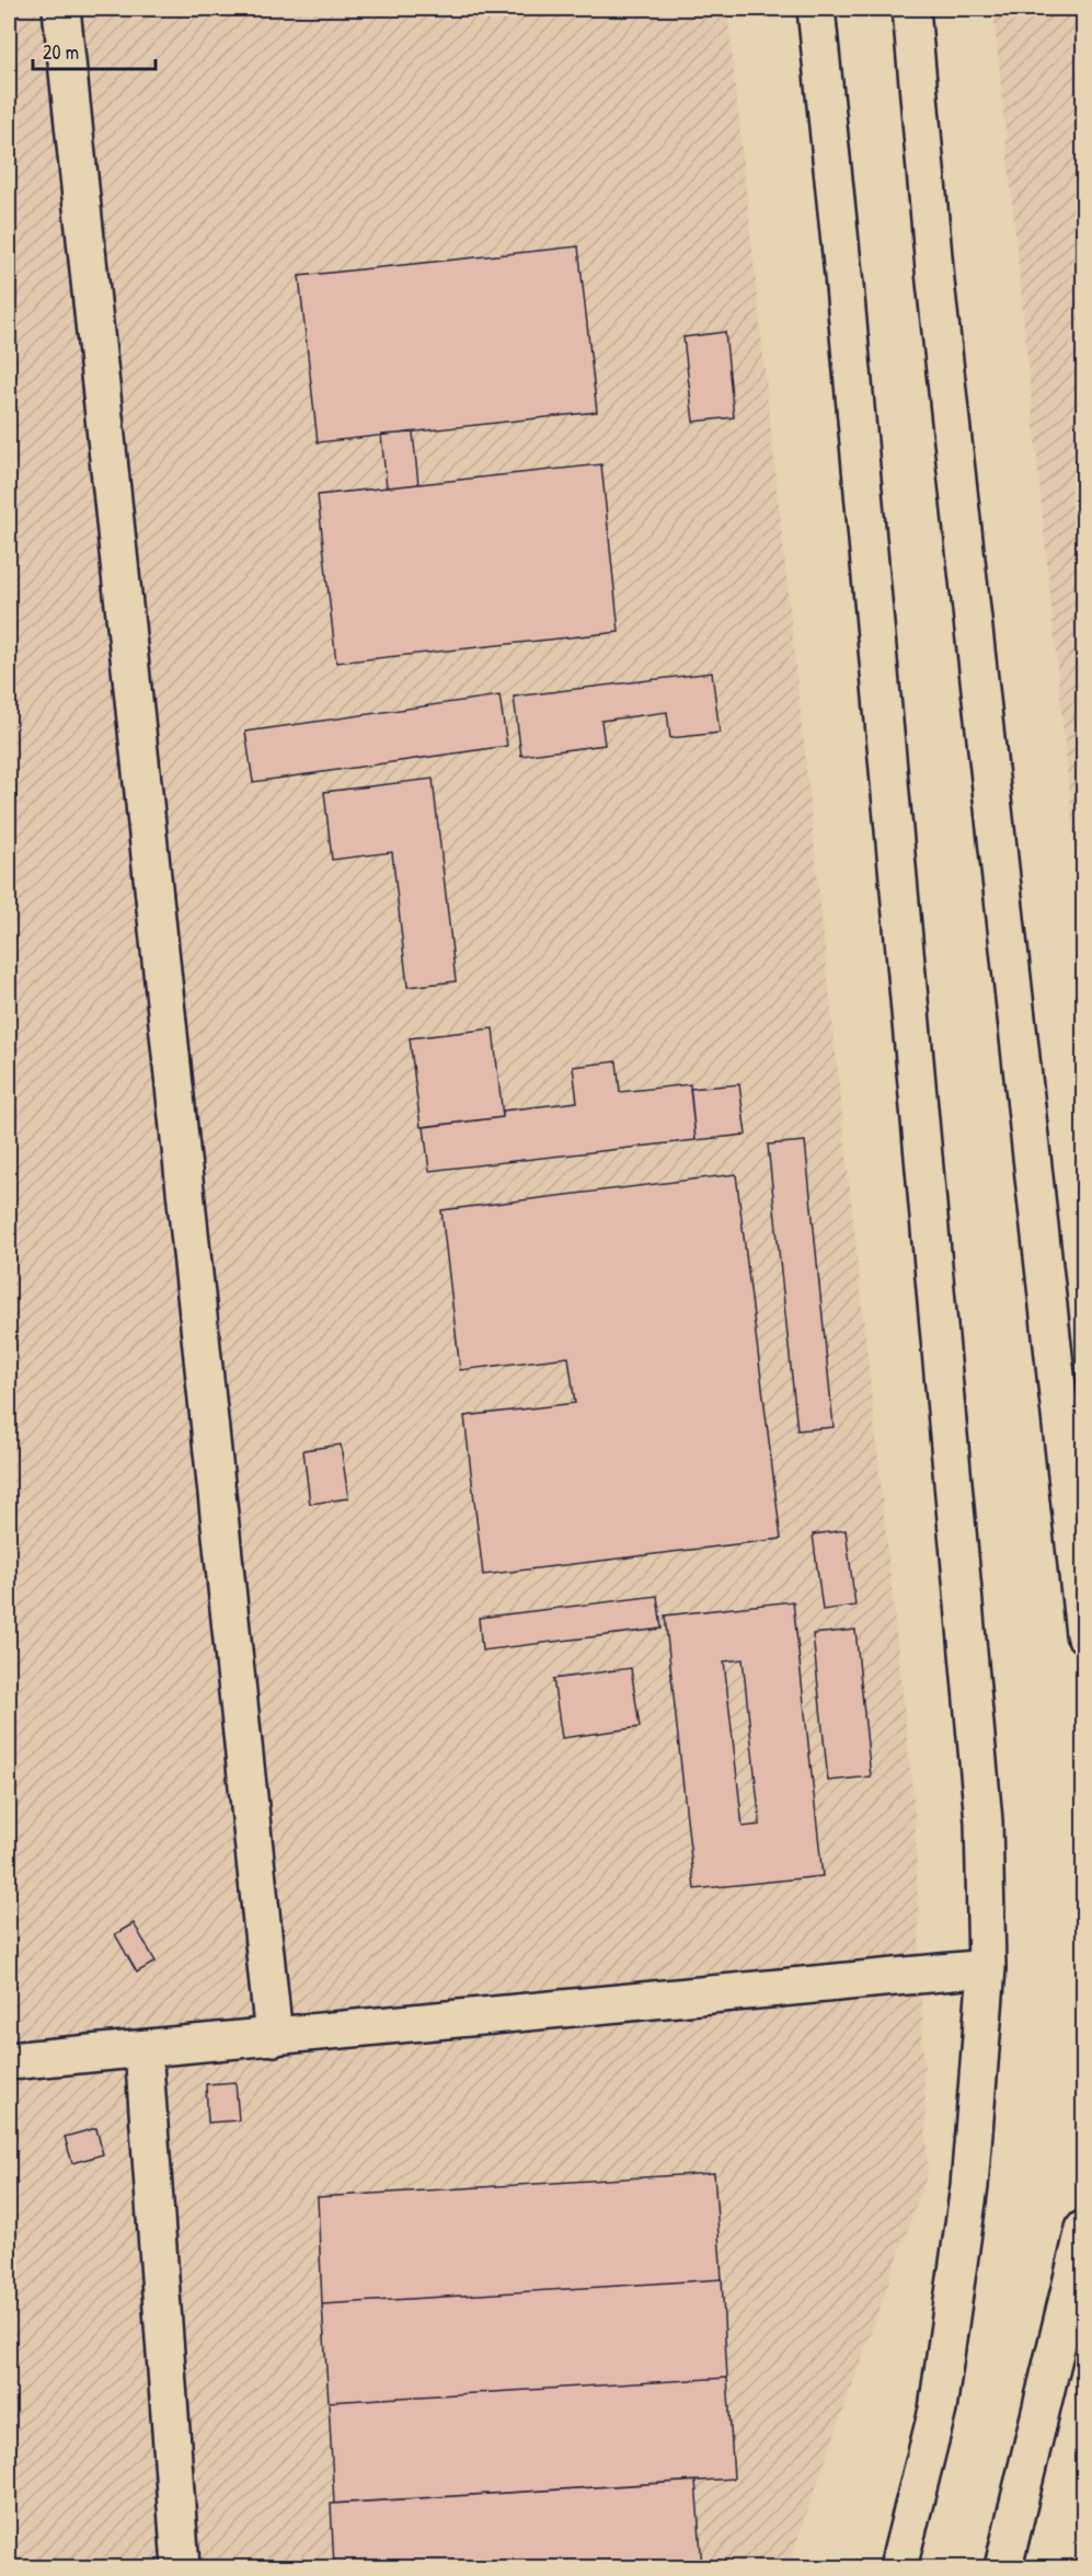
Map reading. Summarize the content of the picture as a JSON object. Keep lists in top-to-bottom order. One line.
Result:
{"scale_bar":"20 m"}
